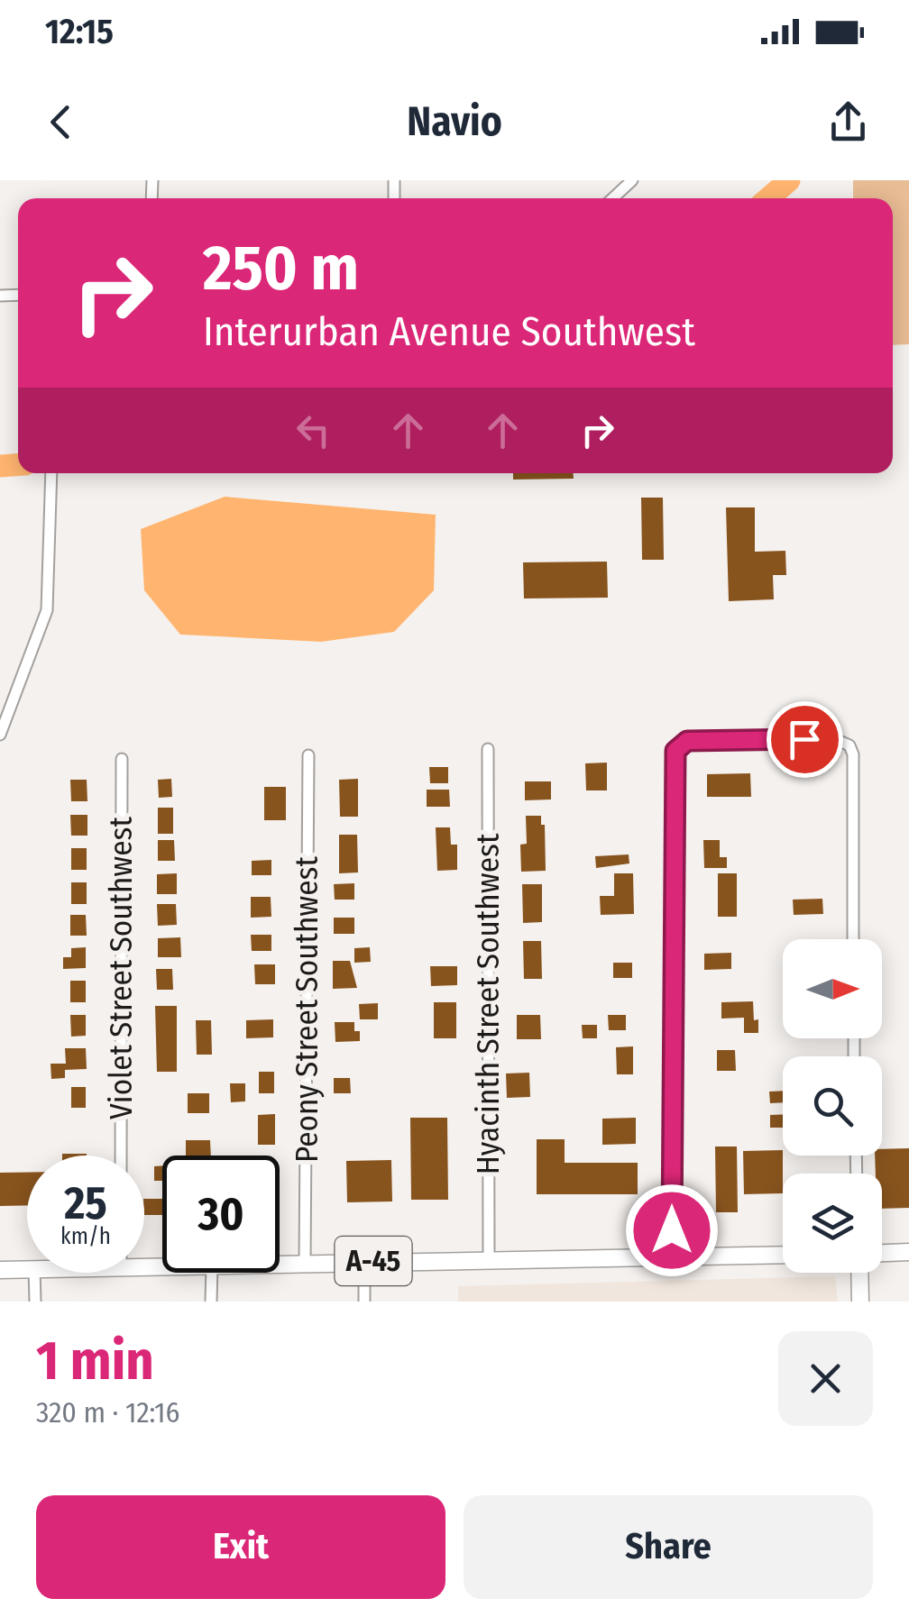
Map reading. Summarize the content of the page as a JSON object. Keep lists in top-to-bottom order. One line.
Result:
{"streets":{"main road":["A-45"],"street":["Violet Street Southwest","Hyacinth Street Southwest","Peony Street Southwest"]},"crossings":[["Hyacinth Street Southwest","A-45"],["Peony Street Southwest","A-45"]],"north":"right","page":{"status":"12:15","header":"Navio","turn":["250 m","Interurban Avenue Southwest"],"speed":"25 km/h","limit":"30","heading":["1 min","320 m · 12:16"],"buttons":["Exit","Share"]}}
